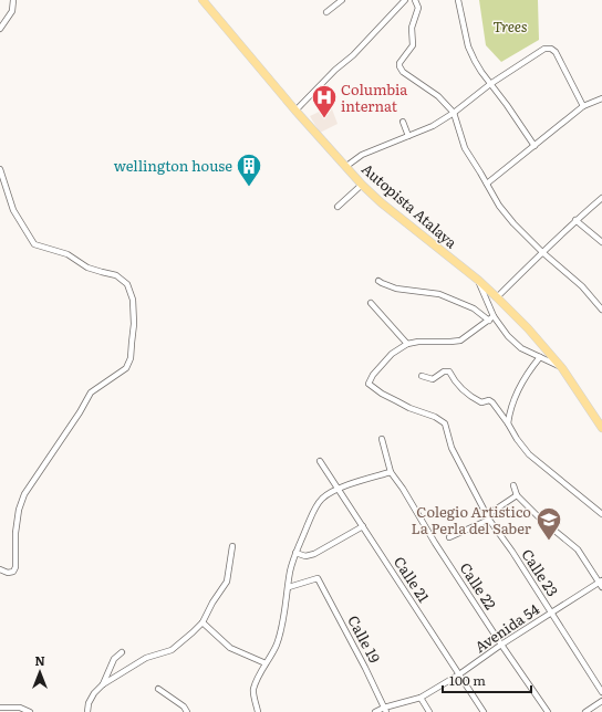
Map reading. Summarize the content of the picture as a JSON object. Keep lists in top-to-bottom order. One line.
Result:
{"streets":{"main road":["Autopista Atalaya"],"street":["Calle 23","Calle 21","Calle 22","Avenida 54","Calle 19"]},"crossings":[["Calle 23","Avenida 54"],["Calle 21","Avenida 54"],["Calle 22","Avenida 54"],["Avenida 54","Calle 19"]],"parks":["Trees"],"places":{"hospital":["Columbia internat"],"building":["wellington house"],"school or university":["Colegio Artistico La Perla del Saber"]},"scale_bar":"100 m","north":"top"}
